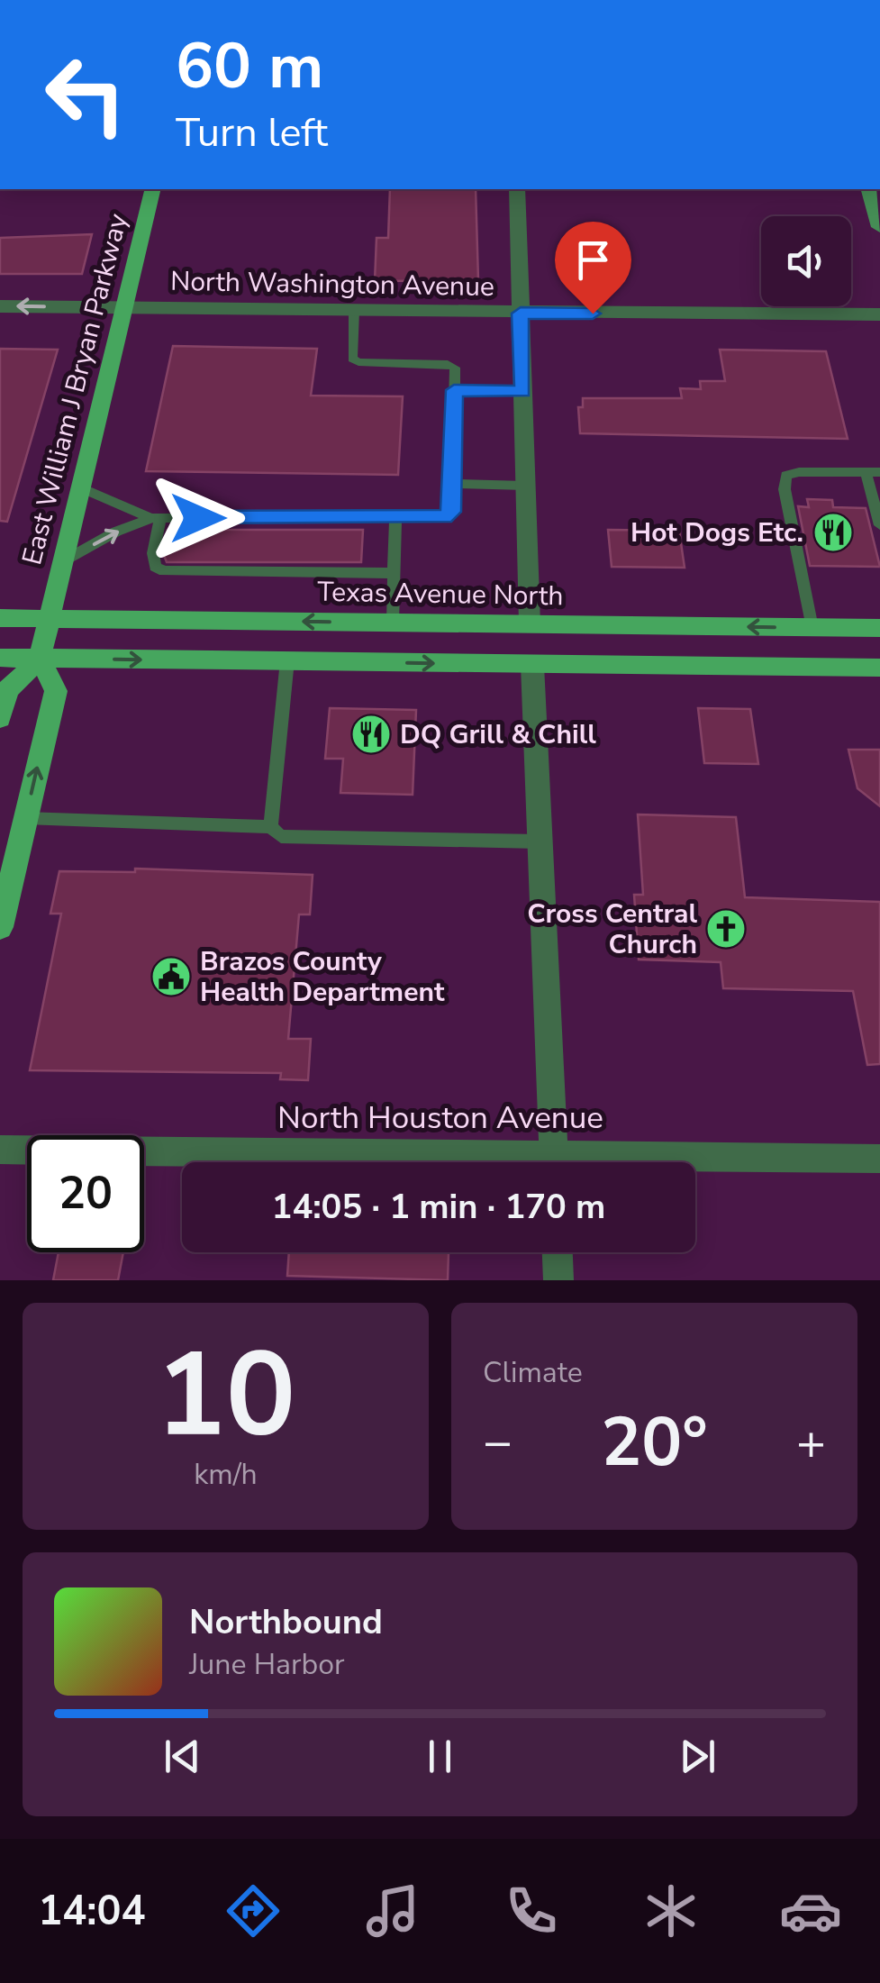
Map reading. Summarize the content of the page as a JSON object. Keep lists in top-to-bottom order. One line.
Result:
{"streets":{"main road":["East William J Bryan Parkway","Texas Avenue North"],"street":["North Washington Avenue","North Houston Avenue"]},"crossings":[["North Washington Avenue","East William J Bryan Parkway"],["East William J Bryan Parkway","Texas Avenue North"]],"places":{"restaurant":["Hot Dogs Etc.","DQ Grill & Chill"],"church":["Cross Central Church"],"public building":["Brazos County Health Department"]},"page":{"turn":["60 m","Turn left"],"limit":"20","trip":"14:05 · 1 min · 170 m","tile":[["10","km/h"],"Climate"],"heat":["−","20°","+"],"song":["Northbound","June Harbor"],"tabs":"14:04"}}
